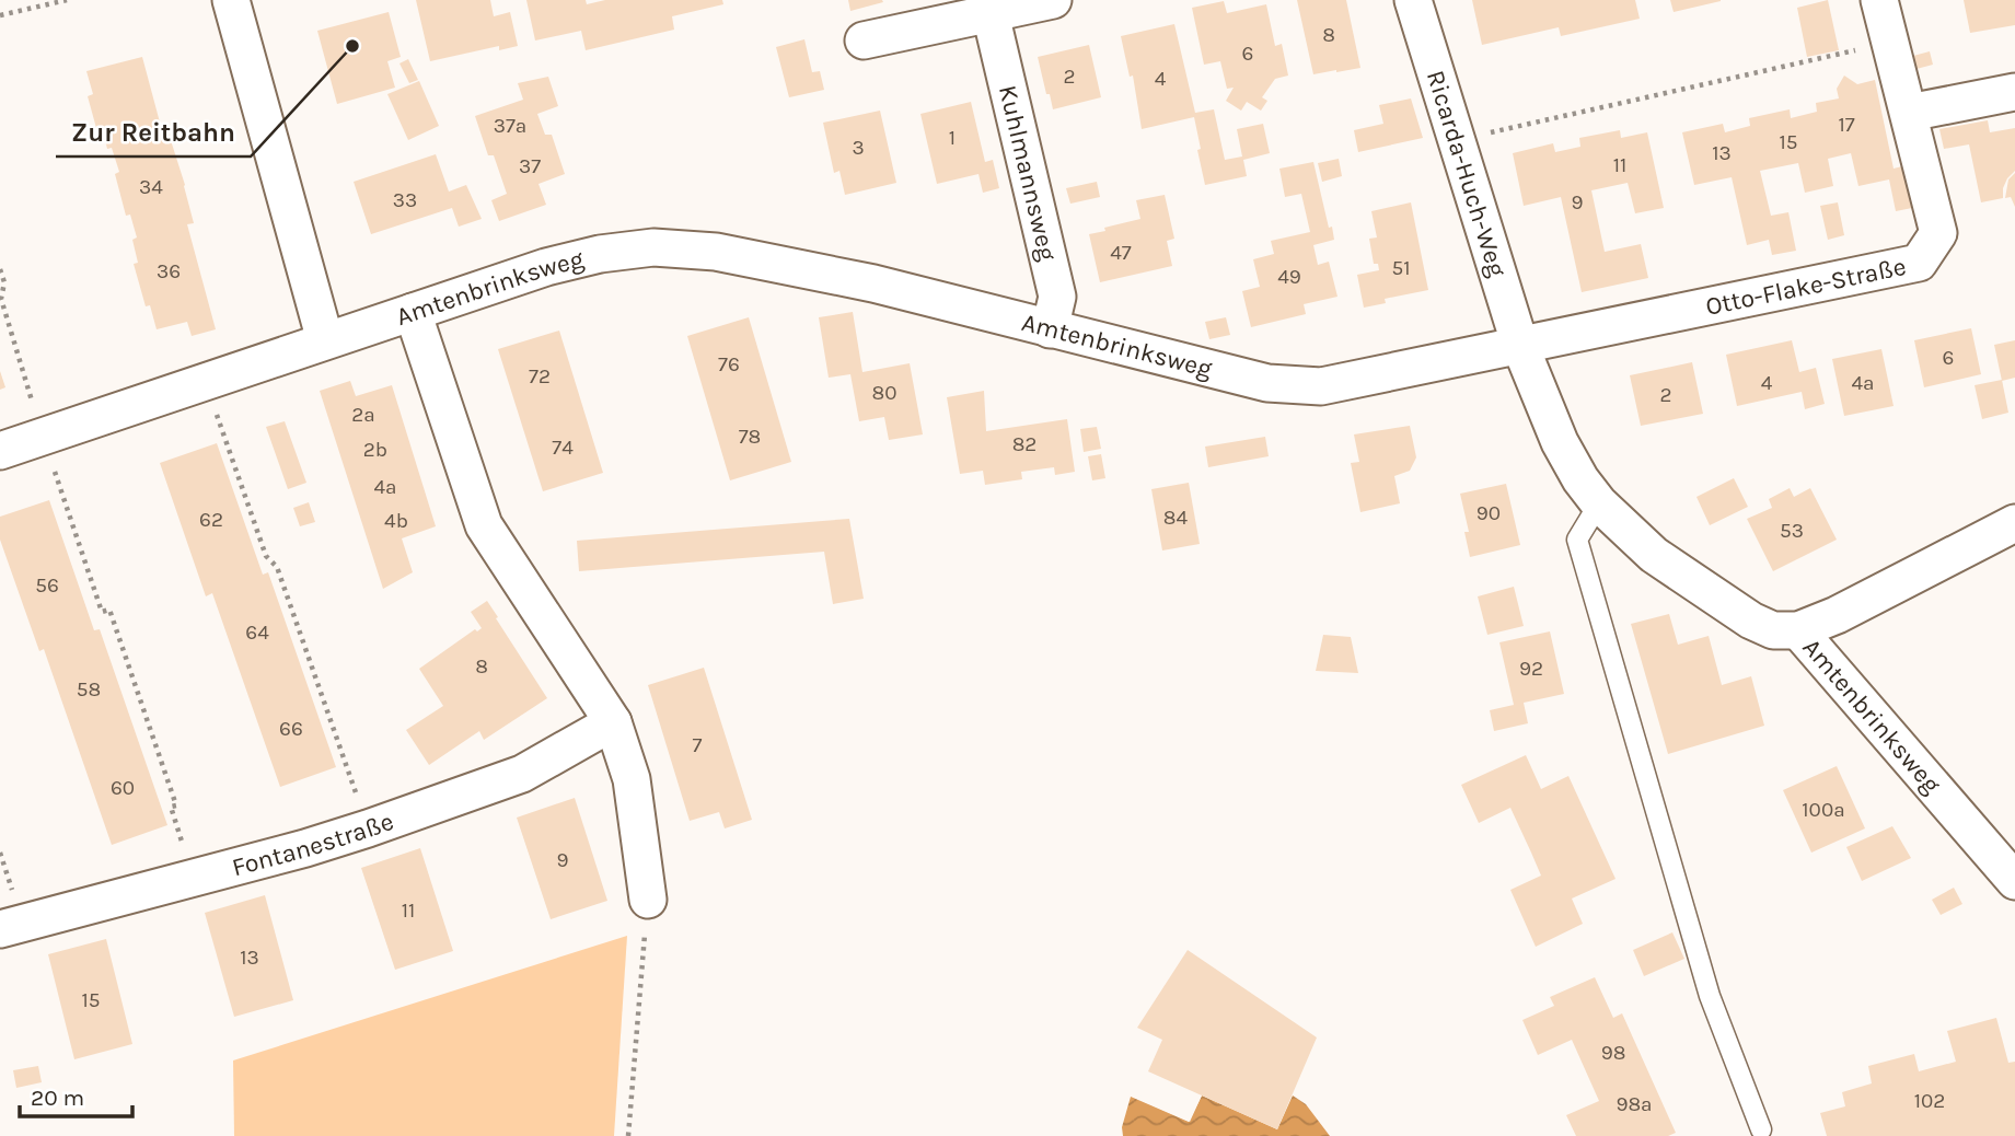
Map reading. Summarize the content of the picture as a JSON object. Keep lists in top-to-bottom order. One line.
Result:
{"streets":{"street":["Kuhlmannsweg","Ricarda-Huch-Weg","Otto-Flake-Straße","Amtenbrinksweg","Fontanestraße"]},"crossings":[["Kuhlmannsweg","Amtenbrinksweg"],["Ricarda-Huch-Weg","Otto-Flake-Straße"],["Ricarda-Huch-Weg","Amtenbrinksweg"],["Otto-Flake-Straße","Amtenbrinksweg"]],"places":["Zur Reitbahn"],"house_numbers":["8","6","2","4","17","37a","1","15","3","13","11","37","34","33","9","47","51","36","49","6","76","72","4","4a","80","2","2a","78","82","74","2b","4a","90","84","62","4b","53","56","64","8","92","58","66","7","60","100a","9","11","13","15","98","102","98a"],"scale_bar":"20 m"}
